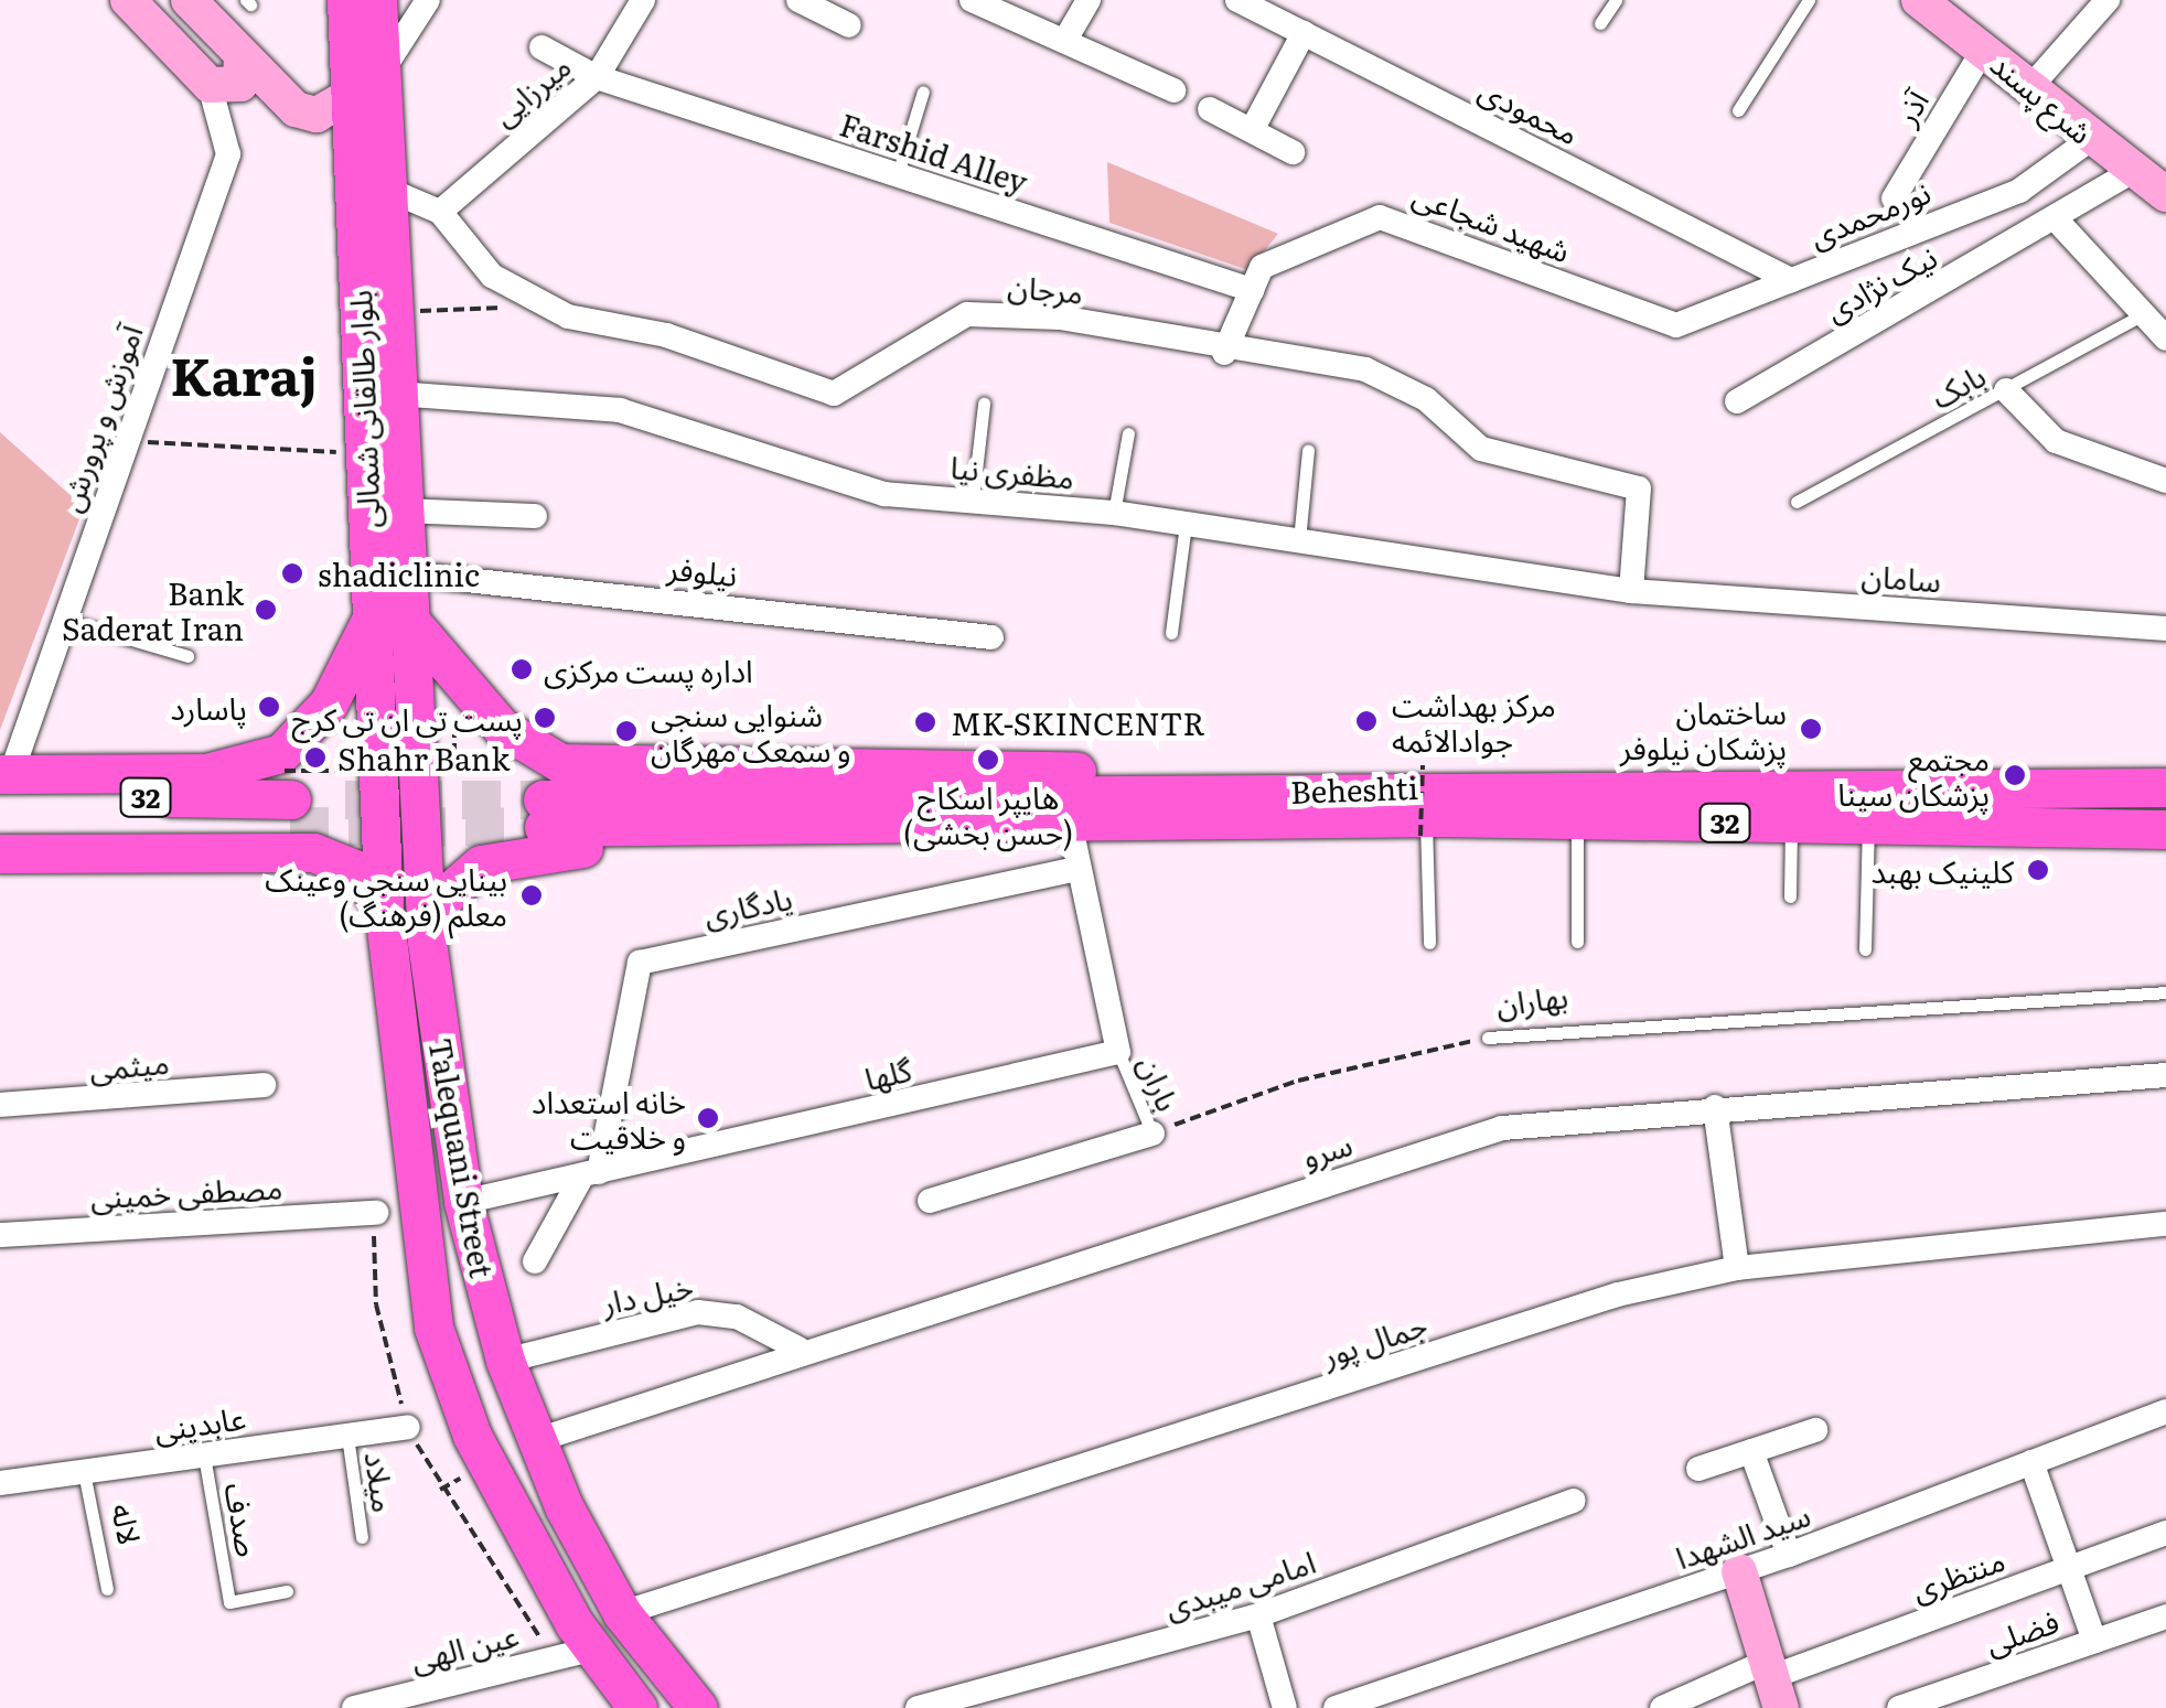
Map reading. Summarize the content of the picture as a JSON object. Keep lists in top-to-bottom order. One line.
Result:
{"streets":{"main road":["شرع پسند","بلوار طالقانی شمالی","Beheshti","32","Talequani Street"],"street":["میرزایی","آذر","محمودی","Farshid Alley","نورمحمدی","شهید شجاعی","نیک نژادی","مرجان","آموزش و پرورش","مظفری نیا","نیلوفر","سامان","یادگاری","میثمی","گلها","سرو","مصطفی خمینی","خیل دار","جمال پور","عابدینی","سید الشهدا","منتظری","امامی میبدی","فضلی","عین الهی"],"lane":["بابک","بهاران","باران","میلاد","صدف","لاله"]},"crossings":[["میرزایی","Farshid Alley"],["میرزایی","مرجان"],["شرع پسند","آذر"],["شرع پسند","نورمحمدی"],["شرع پسند","نیک نژادی"],["محمودی","نورمحمدی"],["Farshid Alley","شهید شجاعی"],["نورمحمدی","شهید شجاعی"],["شهید شجاعی","مرجان"],["مرجان","بلوار طالقانی شمالی"],["مرجان","مظفری نیا"],["مرجان","سامان"],["بلوار طالقانی شمالی","مظفری نیا"],["بلوار طالقانی شمالی","نیلوفر"],["بلوار طالقانی شمالی","Talequani Street"],["آموزش و پرورش","32"],["مظفری نیا","سامان"],["یادگاری","گلها"],["بهاران","باران"],["گلها","باران"],["گلها","Talequani Street"],["سرو","Talequani Street"],["سرو","خیل دار"],["Talequani Street","خیل دار"],["Talequani Street","جمال پور"],["Talequani Street","عین الهی"],["عابدینی","میلاد"],["عابدینی","صدف"],["عابدینی","لاله"]],"districts":["Karaj"],"places":["shadiclinic","Bank Saderat Iran","اداره پست مرکزی","پاسارد","پست تی ان تی کرج","مرکز بهداشت جوادالائمه","MK-SKINCENTR","ساختمان پزشکان نیلوفر","شنوایی سنجی و سمعک مهرگان","Shahr Bank","هایپر اسکاج (حسن بخشی)","مجتمع پزشکان سینا","کلینیک بهبد","بینایی سنجی وعینک معلم (فرهنگ)","خانه استعداد و خلاقیت"]}
